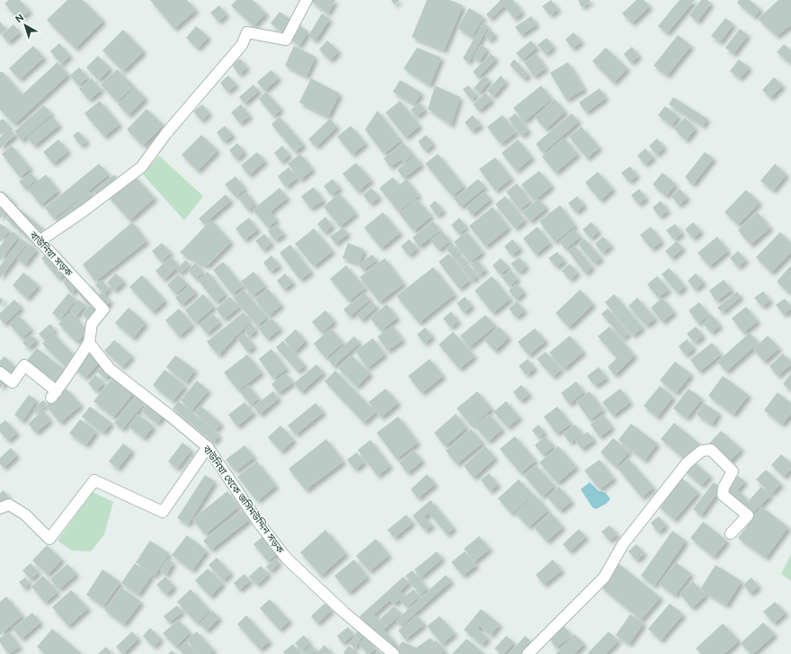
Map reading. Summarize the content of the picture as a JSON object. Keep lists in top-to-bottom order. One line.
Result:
{"streets":{"street":["বাউনিয়া সড়ক","বাউনিয়া থেকে জসিমউদ্দিন সড়ক"]},"crossings":[["বাউনিয়া সড়ক","বাউনিয়া থেকে জসিমউদ্দিন সড়ক"]],"north":"top left"}
